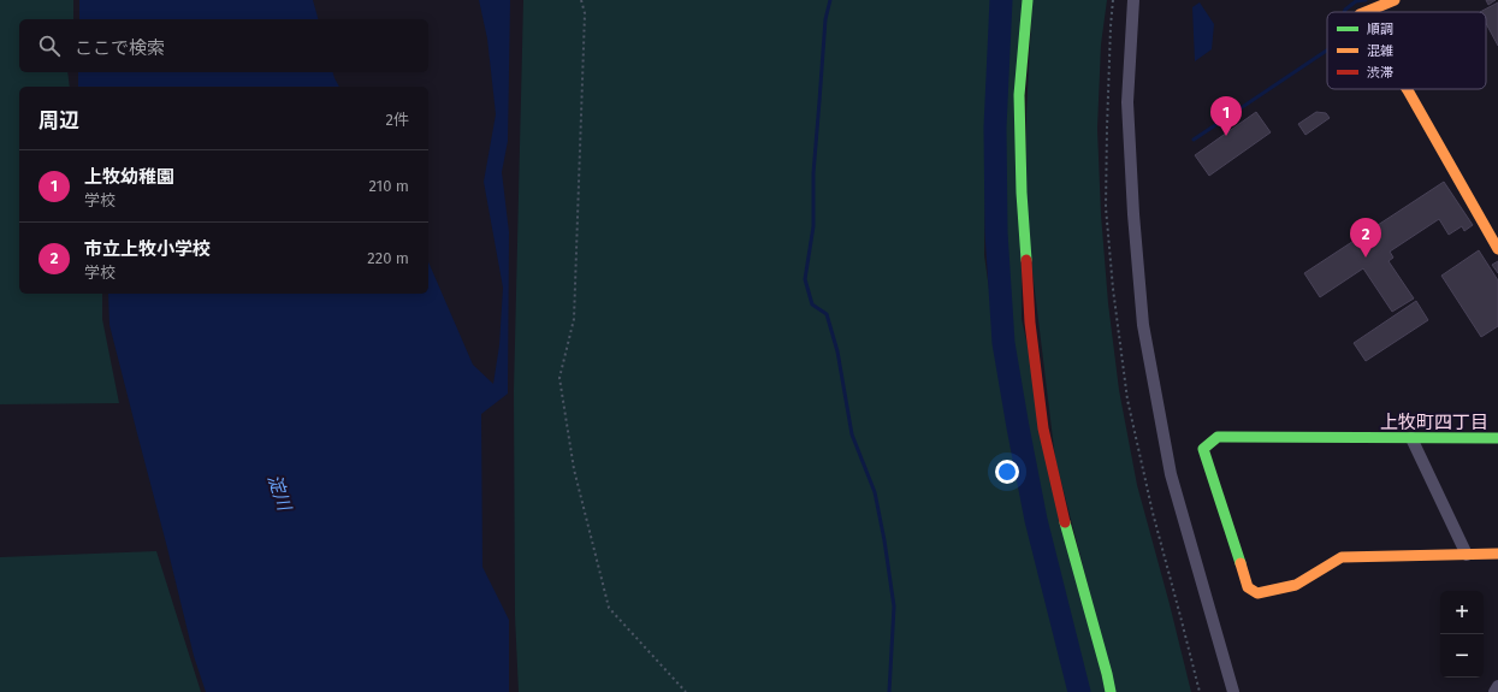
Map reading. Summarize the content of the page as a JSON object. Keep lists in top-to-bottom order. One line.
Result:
{"districts":["上牧町四丁目"],"water":["淀川"],"legend":["順調","混雑","渋滞"],"page":{"search":"ここで検索","heading":["周辺","2件"],"pins":["1","2"],"list":[{"mark":"1","name":"上牧幼稚園","note":"学校","value":"210 m"},{"mark":"2","name":"市立上牧小学校","note":"学校","value":"220 m"}],"map_buttons":["+","−"]}}
